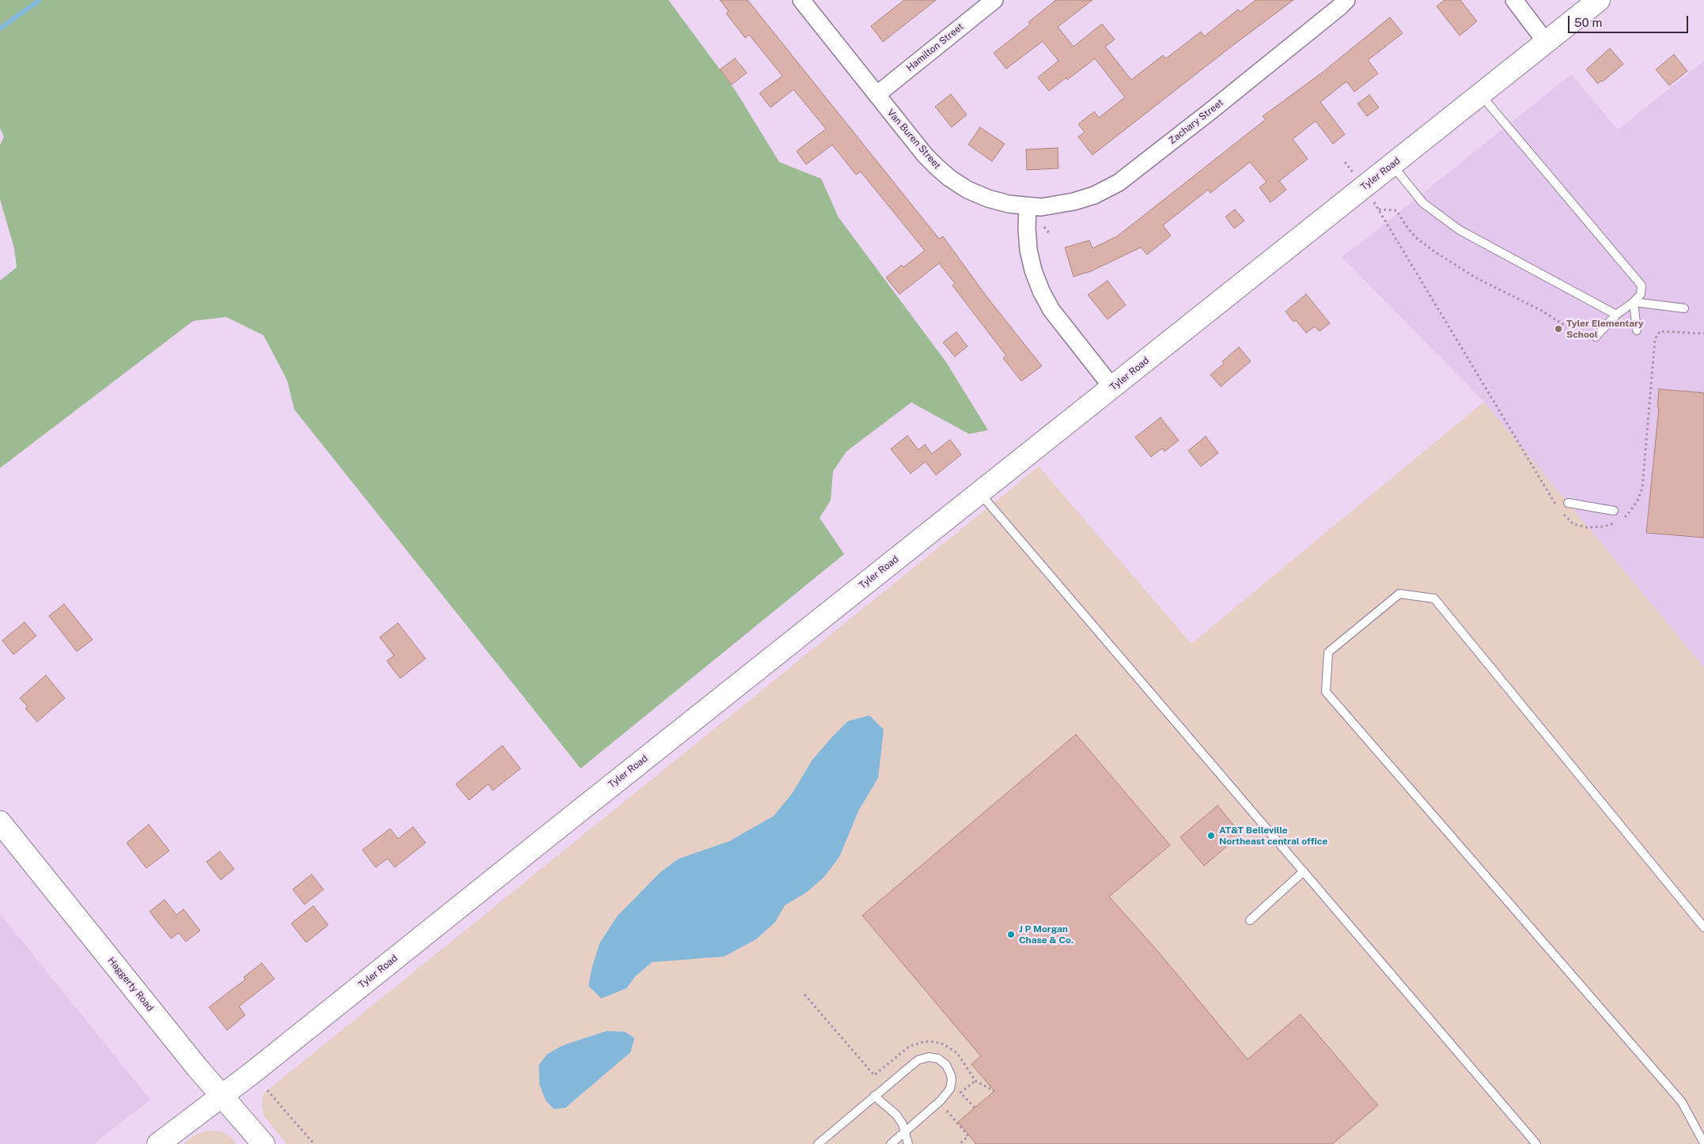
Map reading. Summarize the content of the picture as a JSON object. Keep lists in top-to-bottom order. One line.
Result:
{"streets":{"street":["Hamilton Street","Zachary Street","Van Buren Street","Tyler Road","Haggerty Road"]},"crossings":[["Hamilton Street","Van Buren Street"],["Zachary Street","Van Buren Street"],["Tyler Road","Haggerty Road"]],"places":["Tyler Elementary School","AT&T Belleville Northeast central office","J P Morgan Chase & Co."],"scale_bar":"50 m"}
